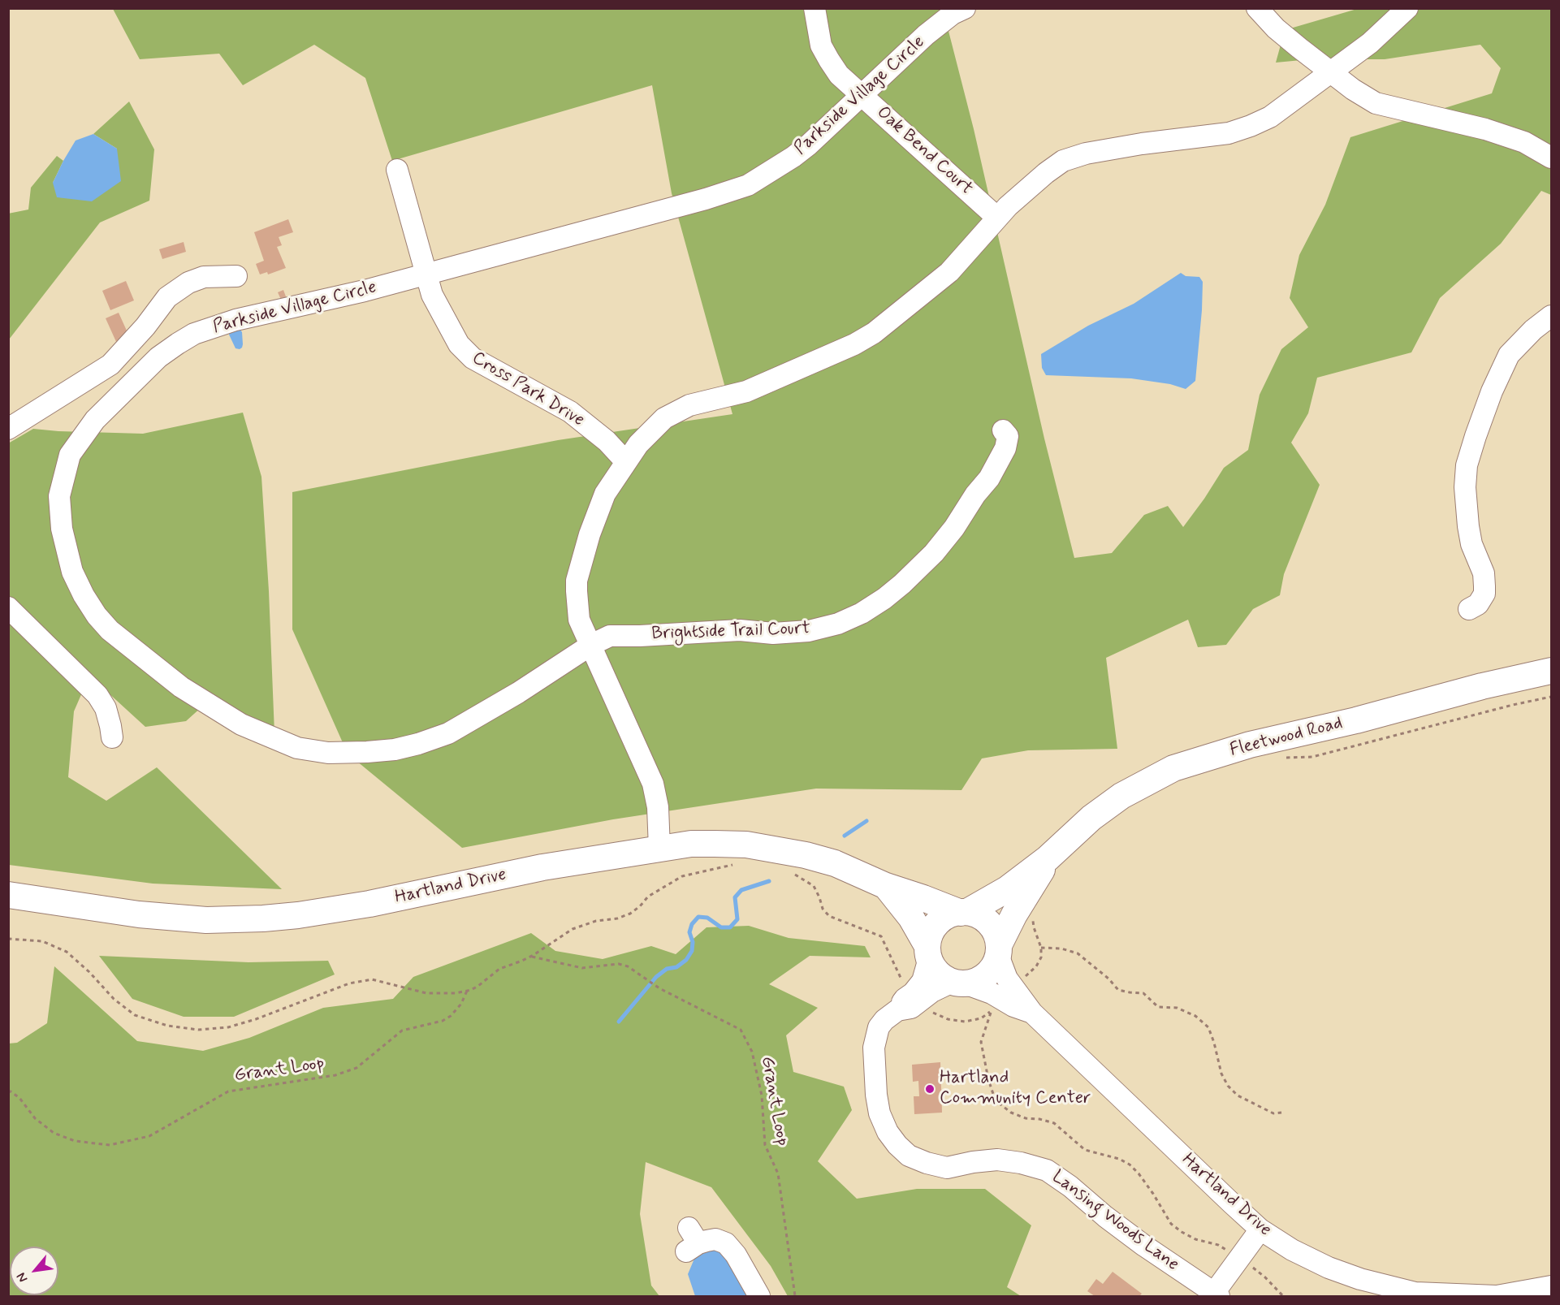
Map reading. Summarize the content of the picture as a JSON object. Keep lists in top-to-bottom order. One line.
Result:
{"streets":{"main road":["Fleetwood Road","Hartland Drive"],"street":["Parkside Village Circle","Oak Bend Court","Cross Park Drive","Brightside Trail Court","Lansing Woods Lane"],"path":["Grant Loop"]},"crossings":[["Parkside Village Circle","Oak Bend Court"],["Parkside Village Circle","Cross Park Drive"],["Parkside Village Circle","Brightside Trail Court"],["Fleetwood Road","Hartland Drive"],["Fleetwood Road","Lansing Woods Lane"],["Hartland Drive","Lansing Woods Lane"]],"places":["Hartland Community Center"],"north":"bottom left"}
